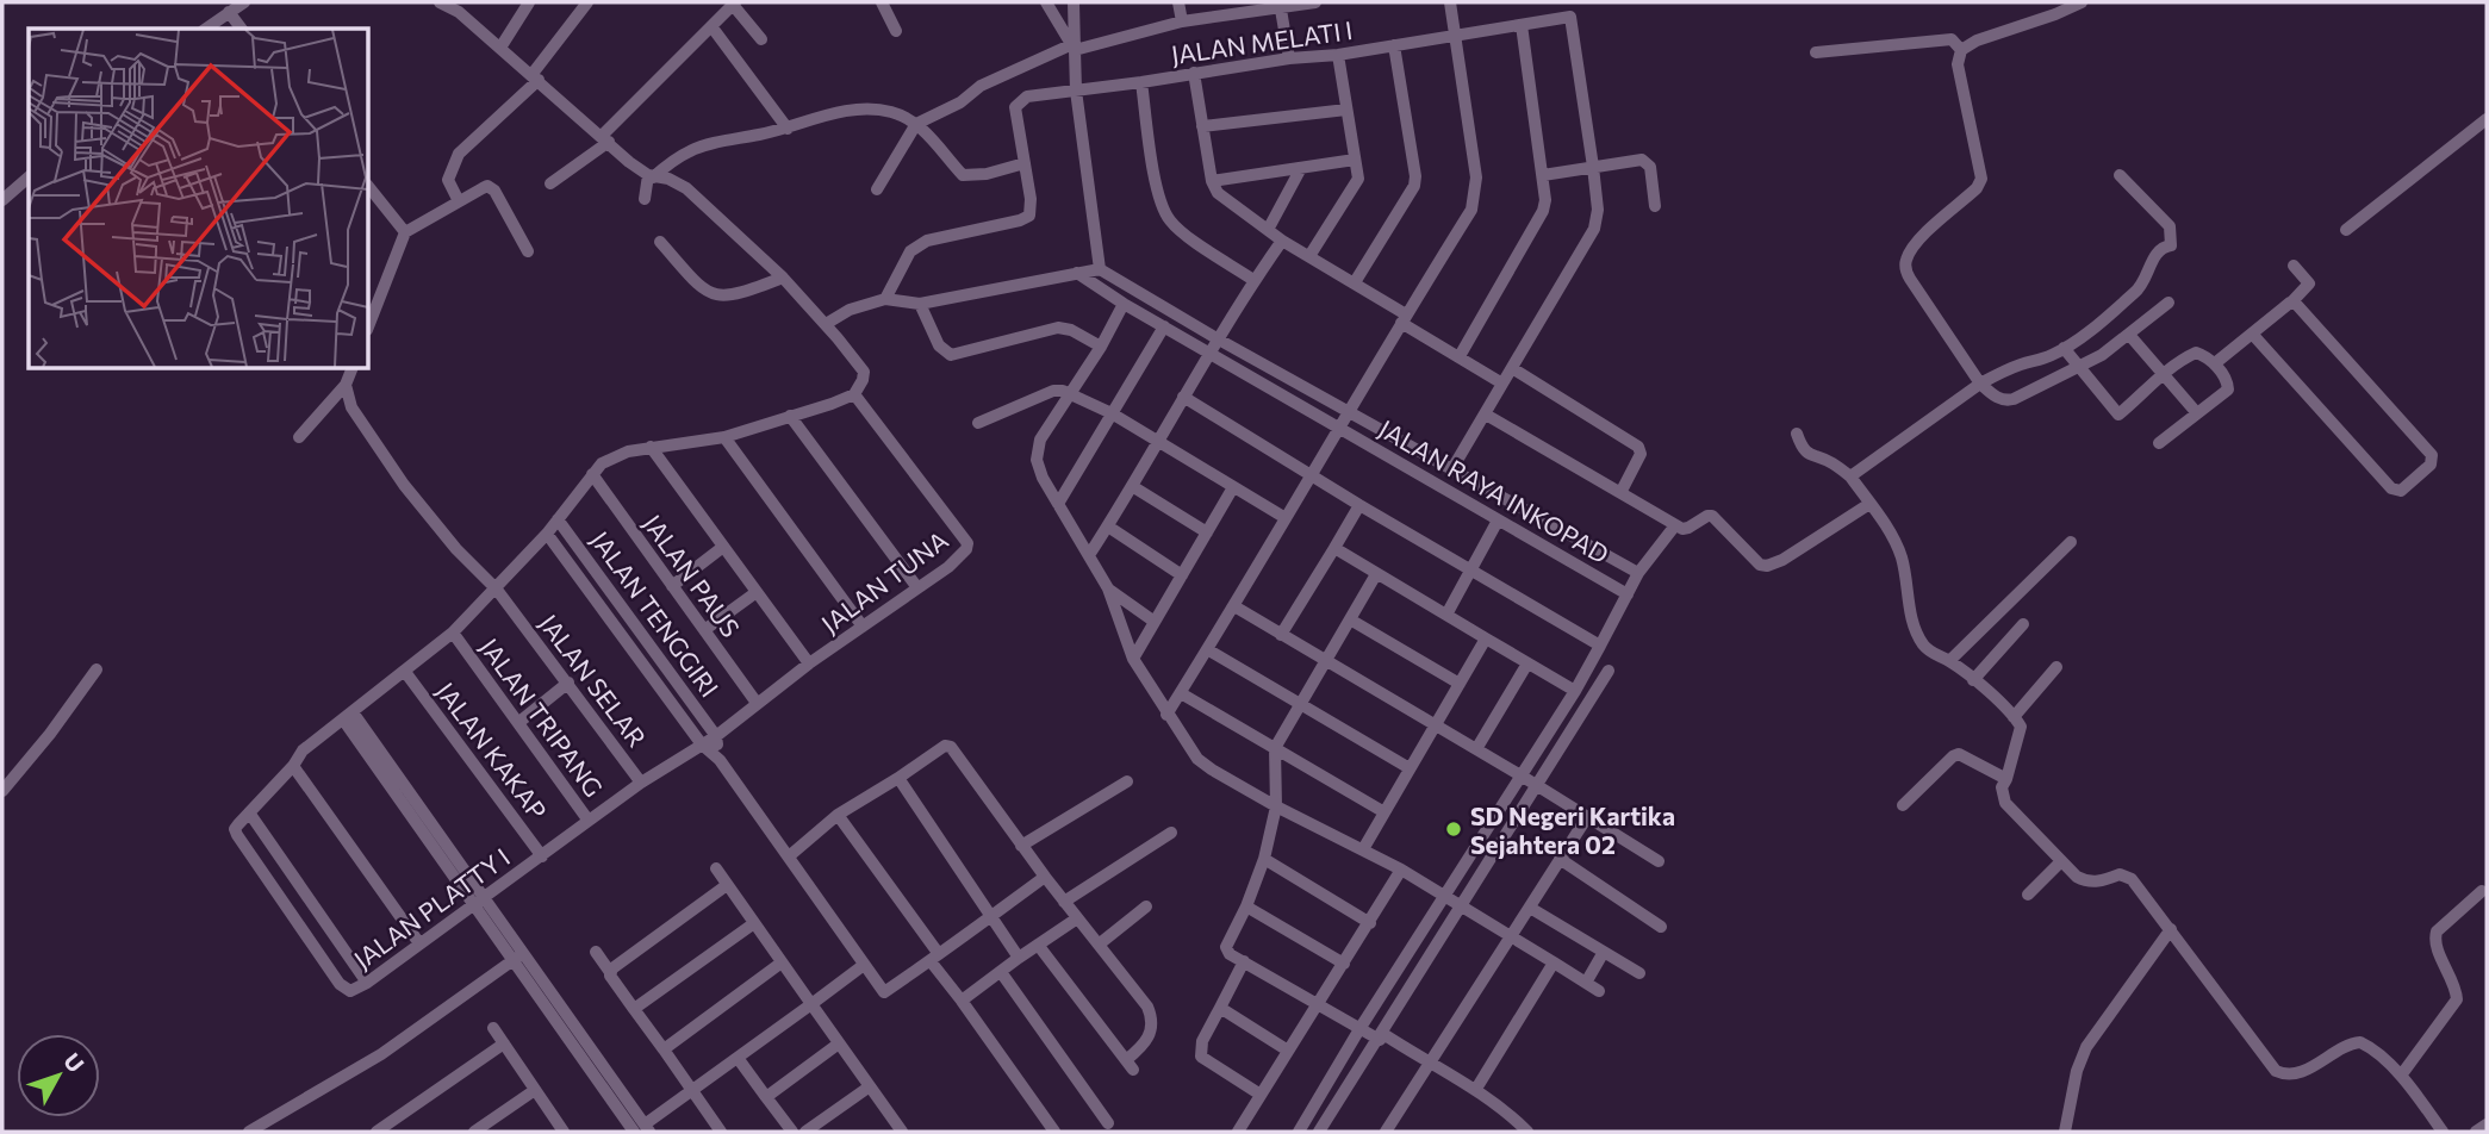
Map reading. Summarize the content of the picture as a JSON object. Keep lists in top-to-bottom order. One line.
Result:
{"streets":{"street":["JALAN MELATI I","JALAN RAYA INKOPAD","JALAN PAUS","JALAN TUNA","JALAN TENGGIRI","JALAN SELAR","JALAN TRIPANG","JALAN KAKAP","JALAN PLATTY I"]},"crossings":[["JALAN MELATI I","JALAN RAYA INKOPAD"],["JALAN PAUS","JALAN TUNA"],["JALAN TUNA","JALAN TENGGIRI"],["JALAN TUNA","JALAN SELAR"],["JALAN TENGGIRI","JALAN SELAR"],["JALAN TRIPANG","JALAN KAKAP"],["JALAN TRIPANG","JALAN PLATTY I"],["JALAN KAKAP","JALAN PLATTY I"]],"places":["SD Negeri Kartika Sejahtera 02"],"north":"top right"}
